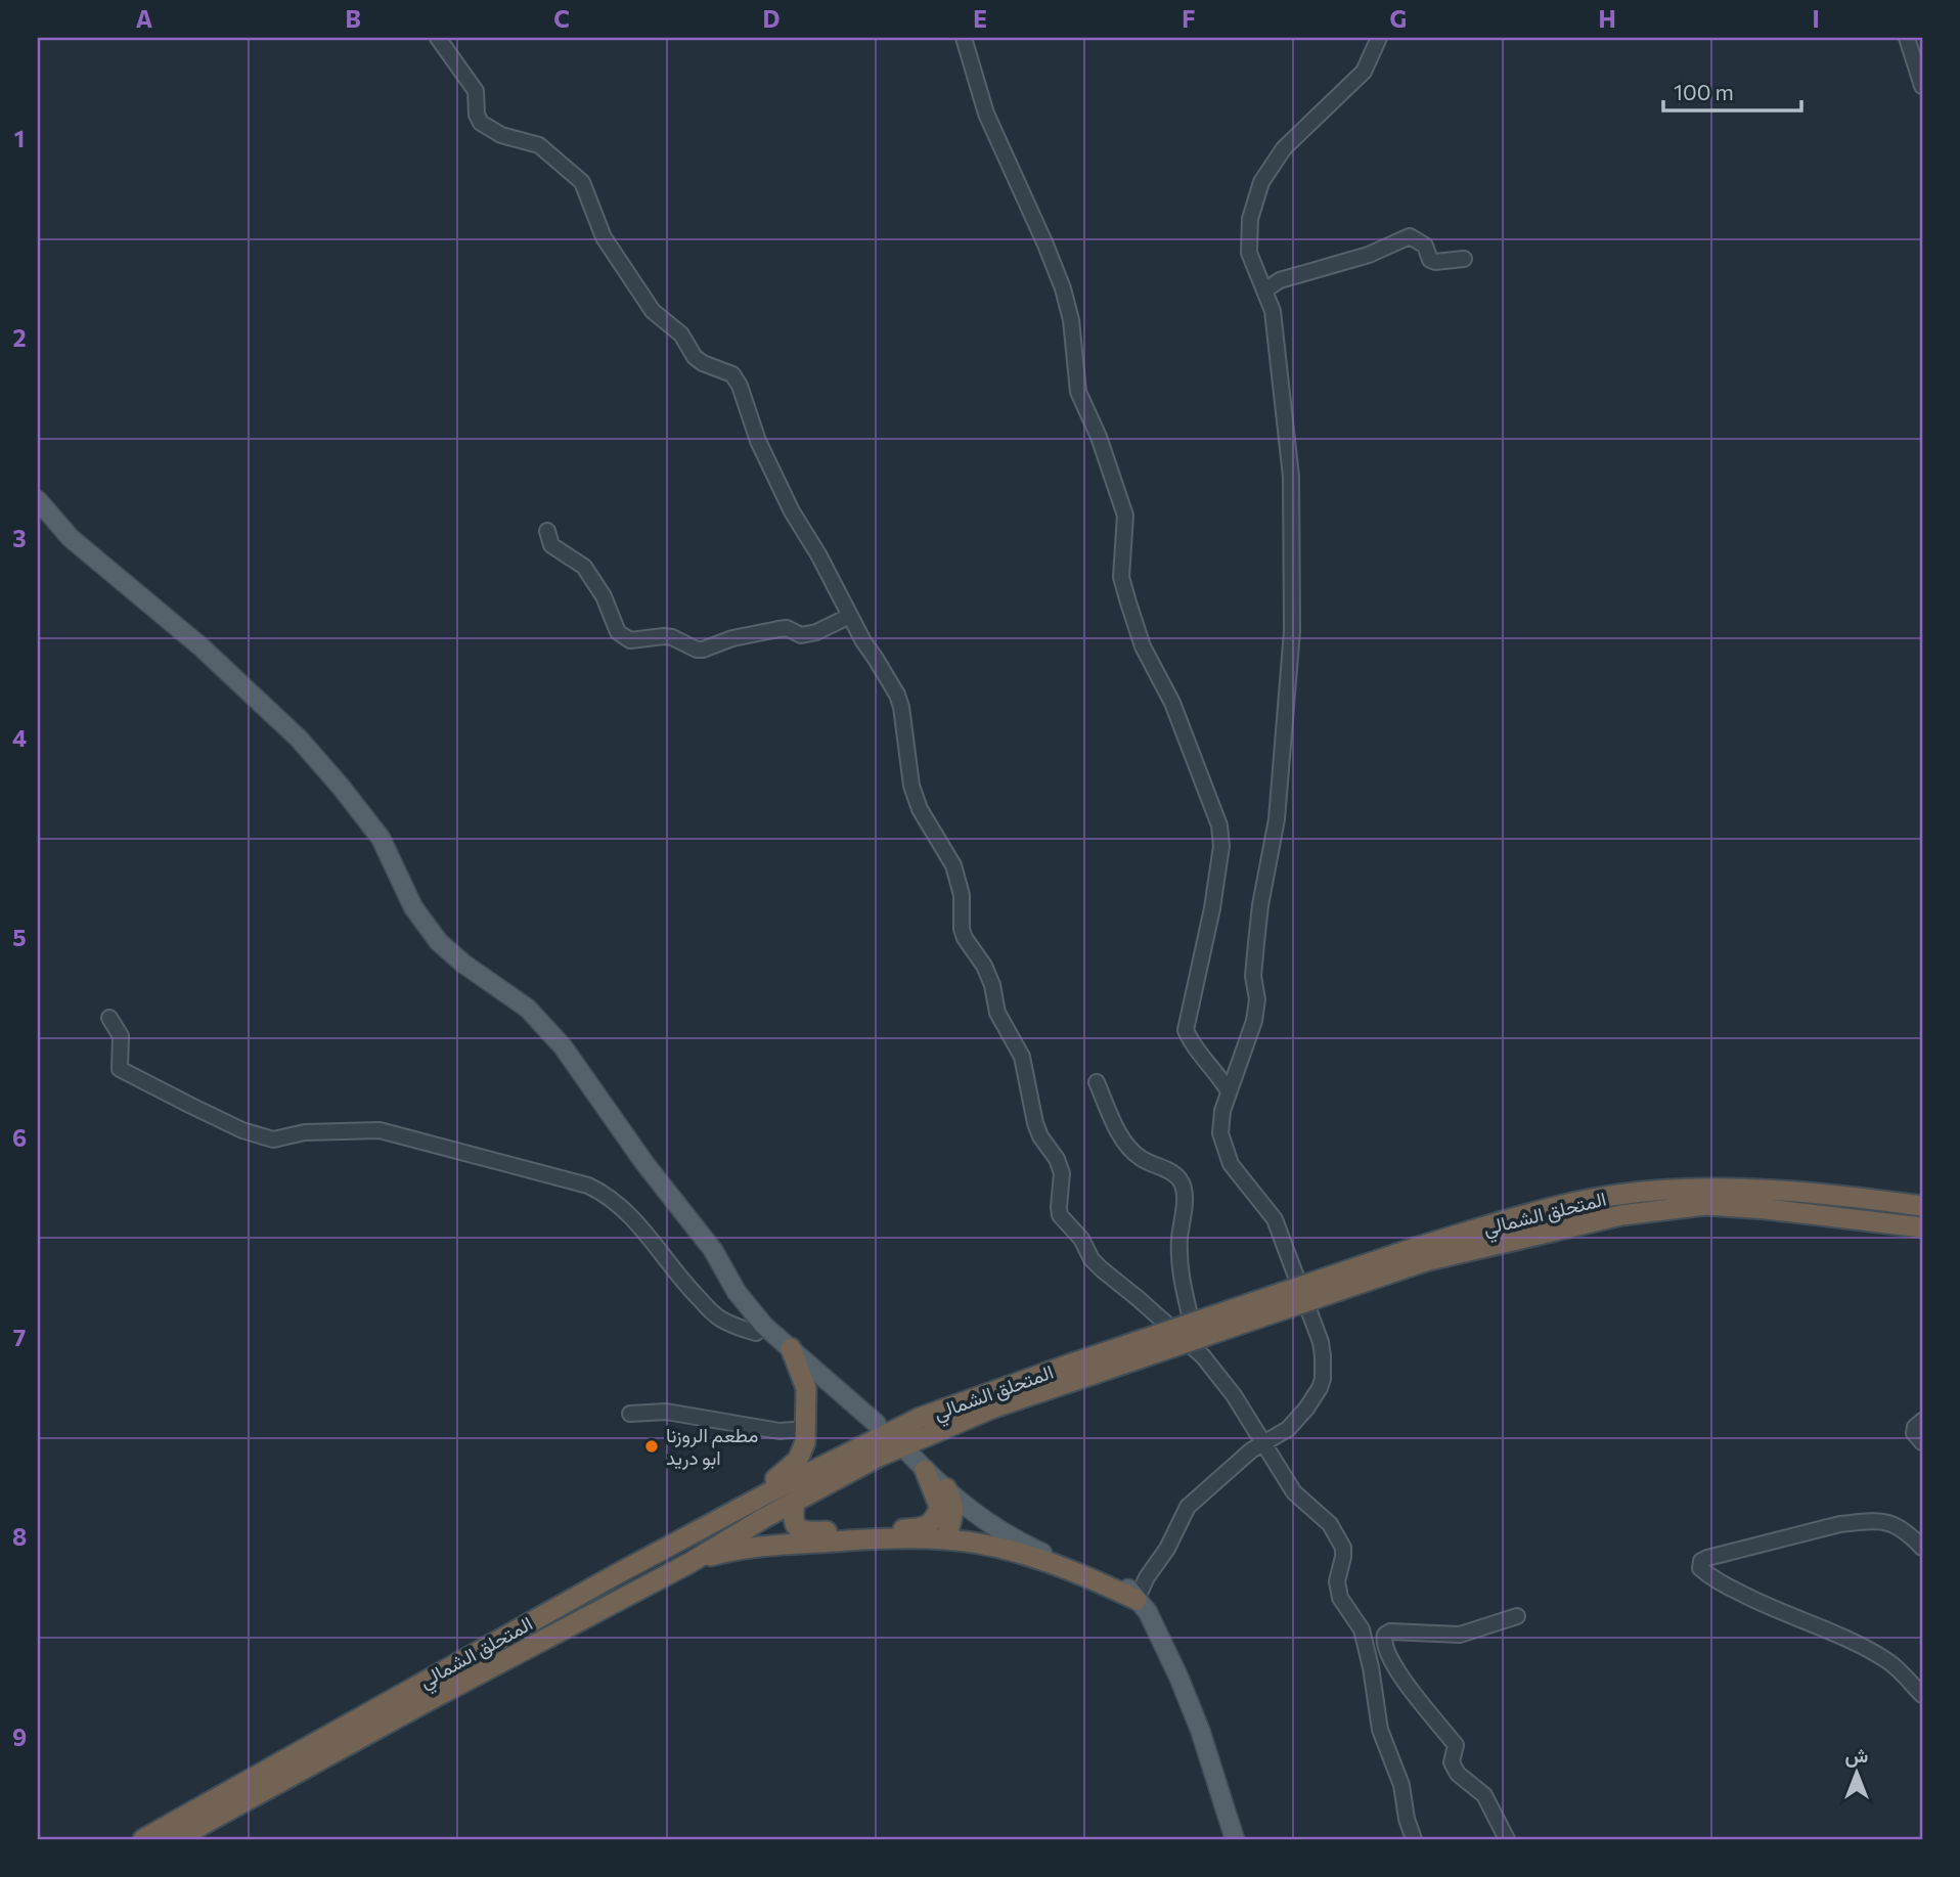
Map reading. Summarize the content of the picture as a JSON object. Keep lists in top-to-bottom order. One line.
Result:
{"streets":{"highway":["المتحلق الشمالي"]},"places":["مطعم الروزنا ابو دريد"],"scale_bar":"100 m","north":"top","grid":{"columns":["A","B","C","D","E","F","G","H","I"],"rows":["1","2","3","4","5","6","7","8","9"]}}
